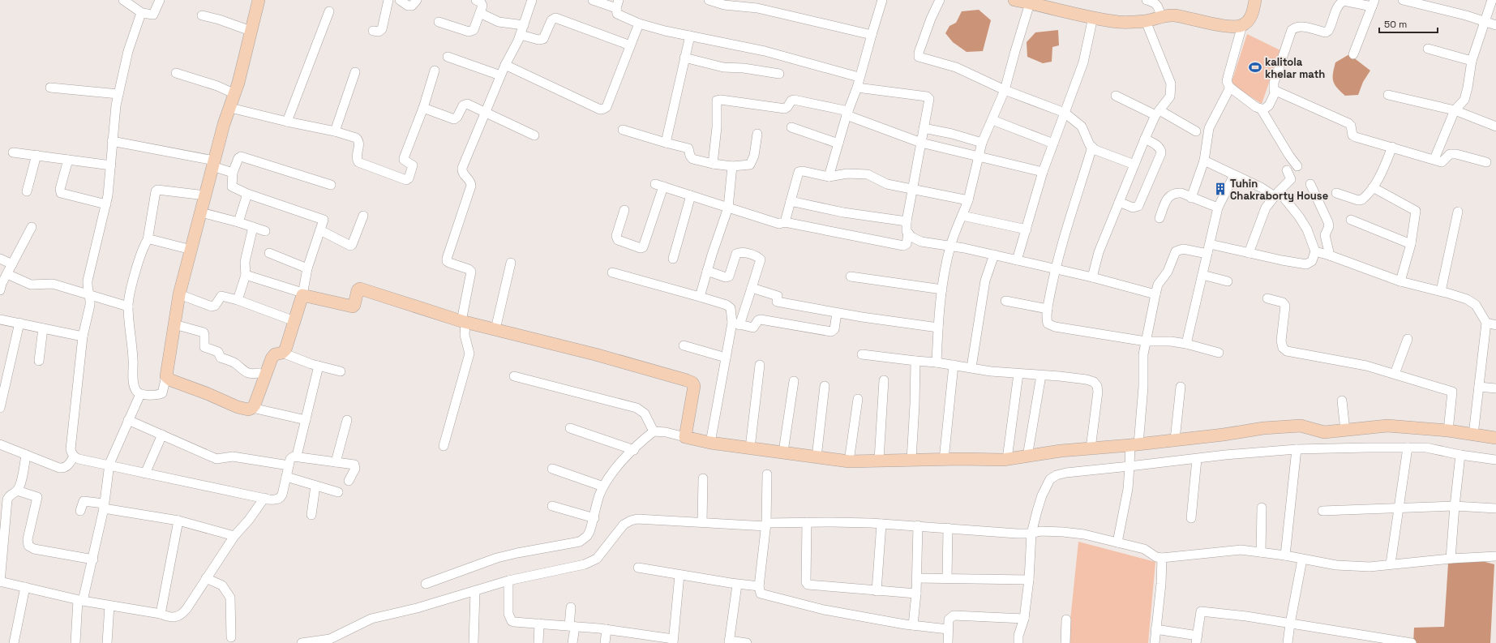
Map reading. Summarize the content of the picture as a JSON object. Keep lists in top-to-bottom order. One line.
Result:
{"places":{"sports":["kalitola khelar math"],"building":["Tuhin Chakraborty House"]},"scale_bar":"50 m"}
